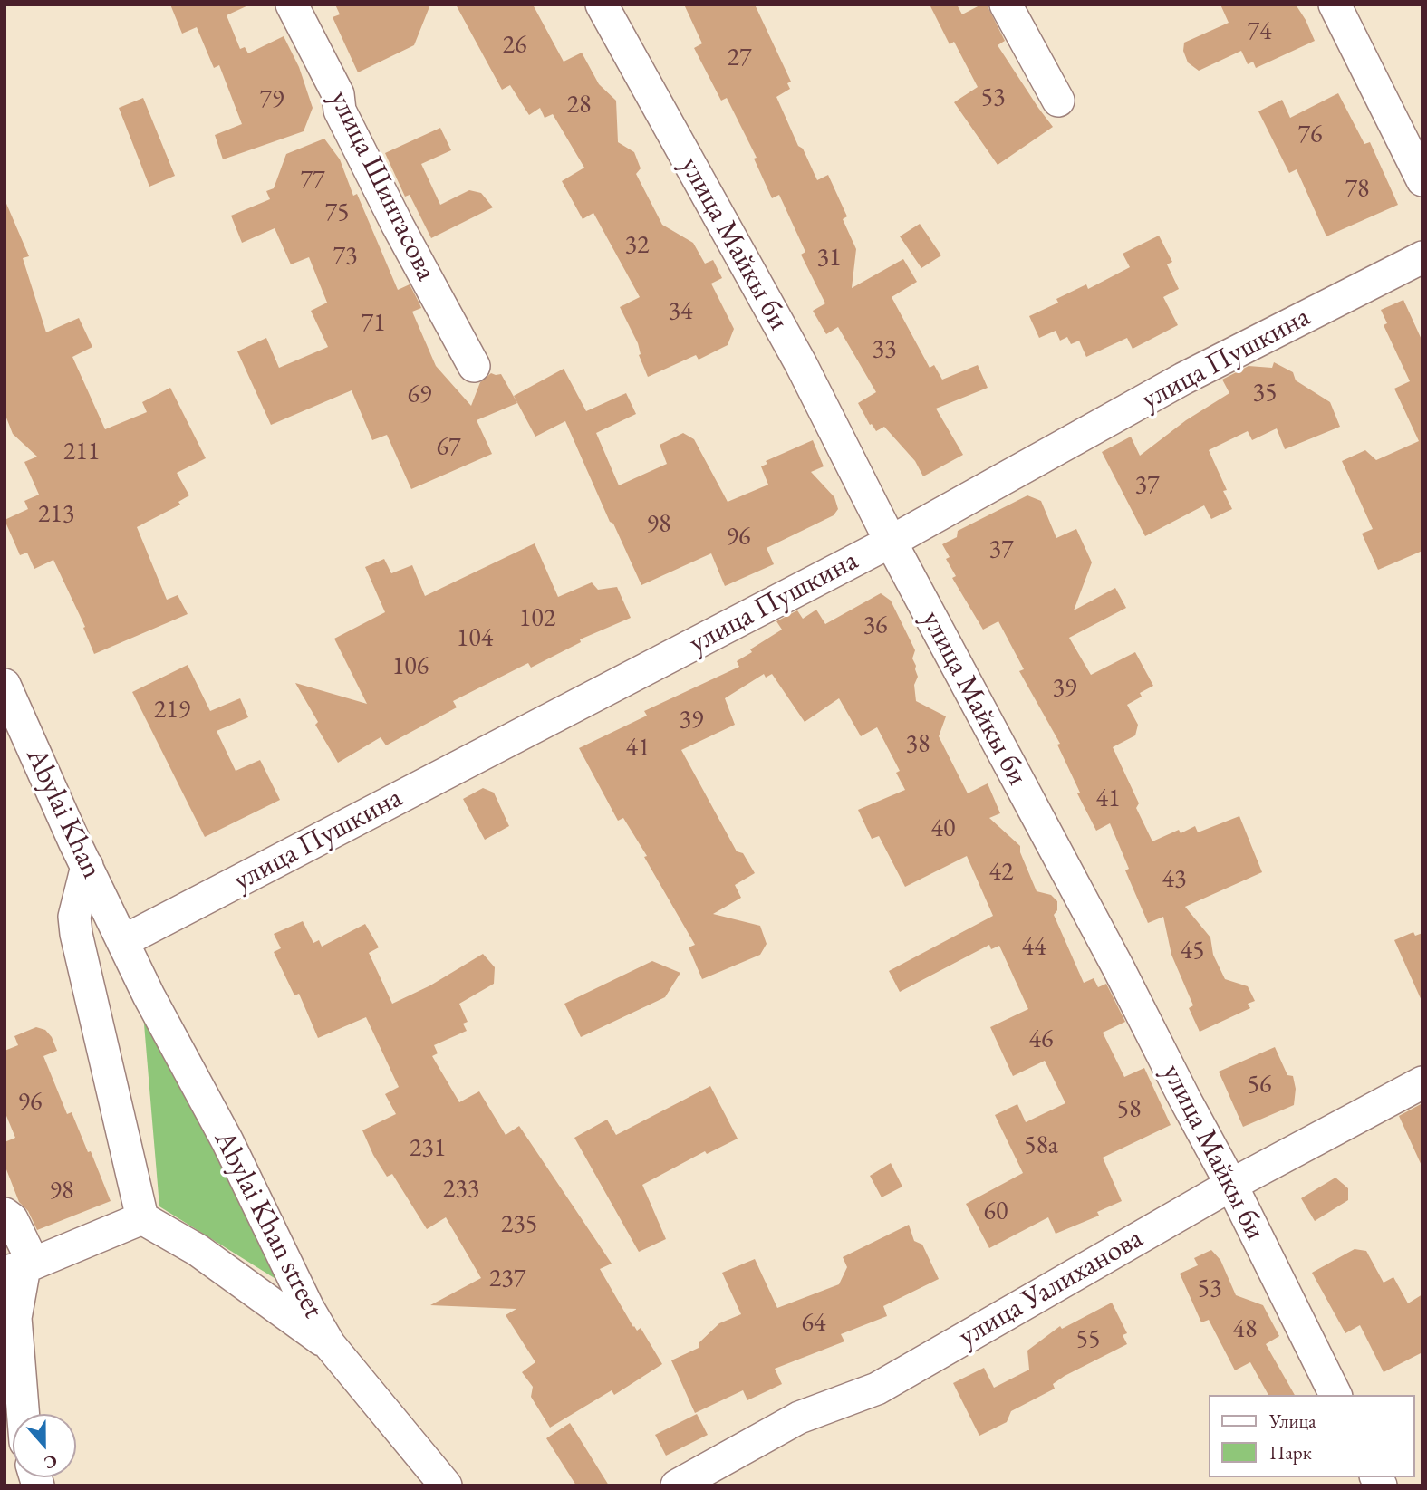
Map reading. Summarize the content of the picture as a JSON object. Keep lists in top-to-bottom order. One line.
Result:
{"streets":{"street":["улица Шинтасова","улица Майкы би","улица Пушкина","Abylai Khan","Abylai Khan street","улица Уалиханова"]},"crossings":[["улица Майкы би","улица Пушкина"],["улица Майкы би","улица Уалиханова"],["улица Пушкина","Abylai Khan"],["улица Пушкина","Abylai Khan street"],["Abylai Khan","Abylai Khan street"]],"house_numbers":["74","26","27","53","79","28","76","77","78","75","32","73","31","34","71","33","35","69","67","211","37","213","98","96","37","102","36","104","106","39","219","39","38","41","41","40","42","43","44","45","46","56","96","58","58а","231","233","98","60","235","237","53","64","48","55"],"legend":["Улица","Парк"],"north":"bottom"}
